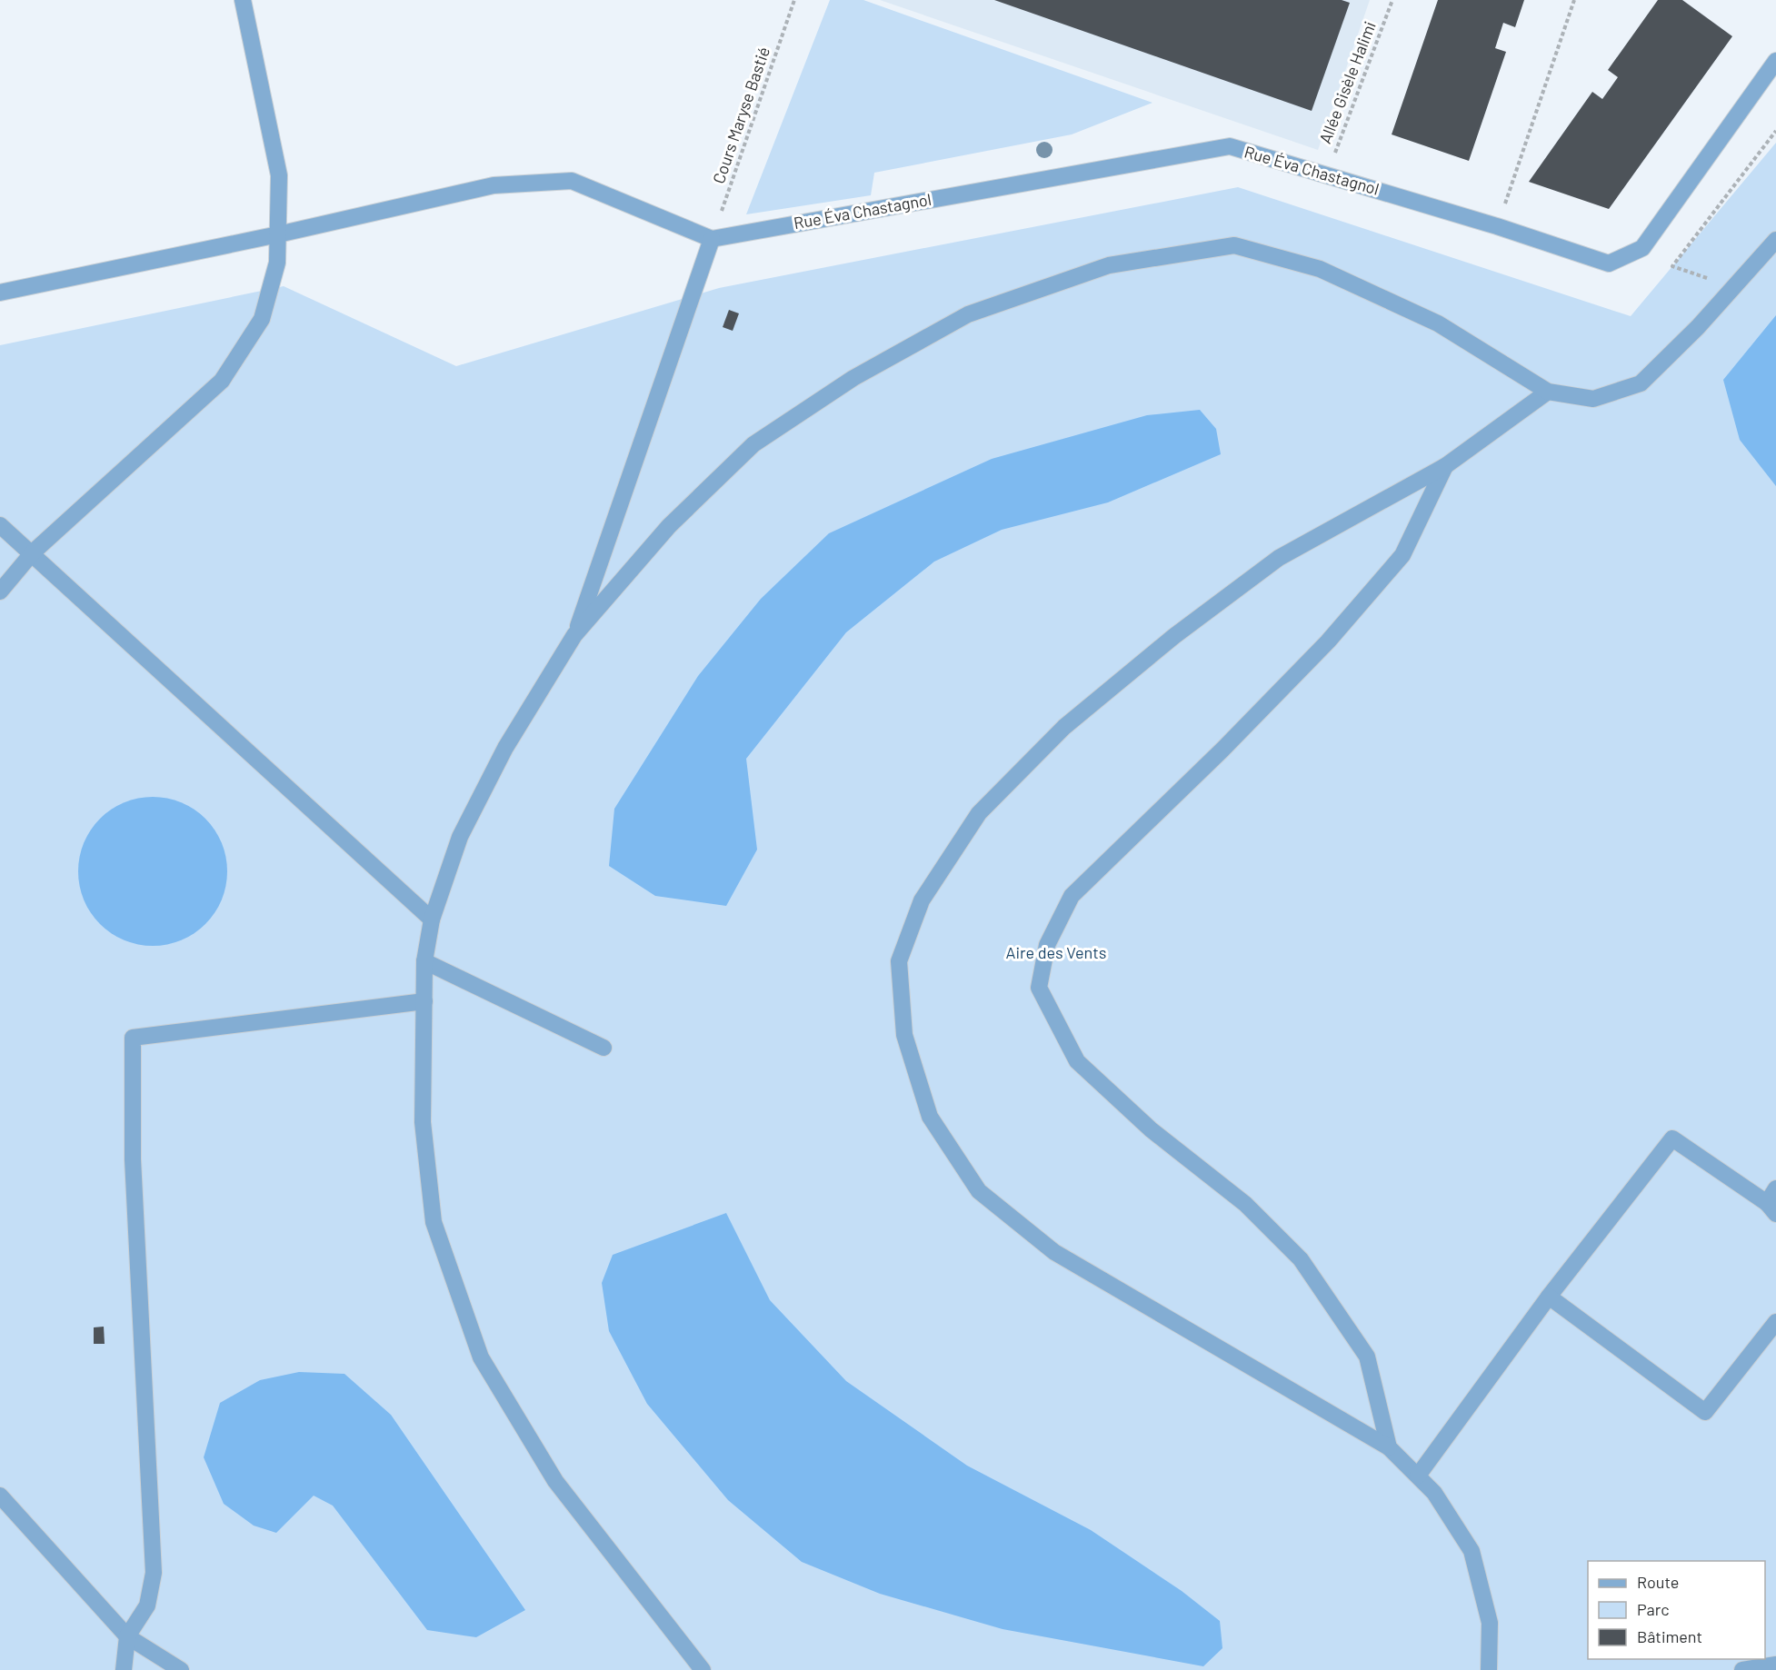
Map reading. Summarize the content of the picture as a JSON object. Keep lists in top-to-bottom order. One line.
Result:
{"streets":{"street":["Rue Éva Chastagnol"],"path":["Allée Gisèle Halimi","Cours Maryse Bastié"]},"crossings":[["Allée Gisèle Halimi","Rue Éva Chastagnol"],["Cours Maryse Bastié","Rue Éva Chastagnol"]],"parks":["Aire des Vents"],"legend":["Route","Parc","Bâtiment"]}
